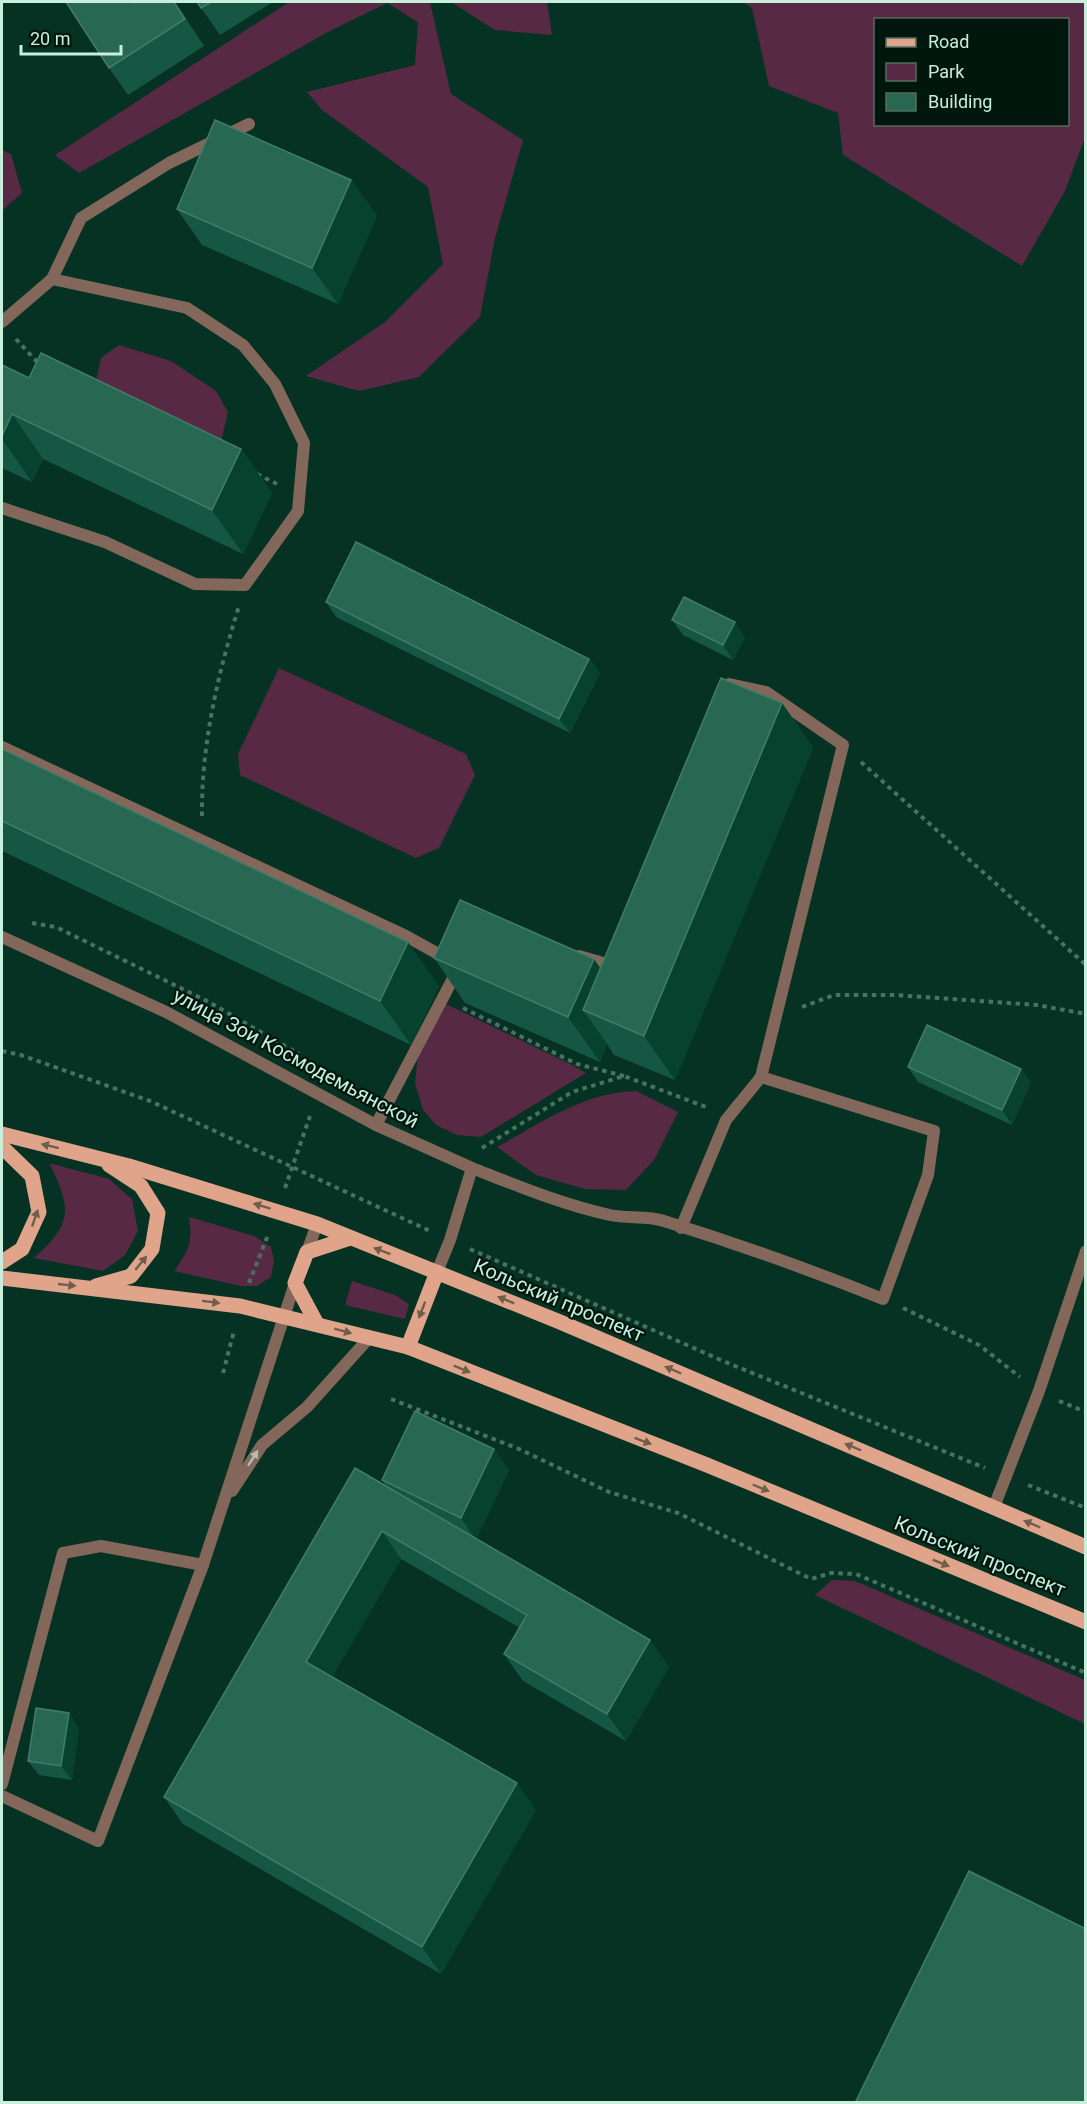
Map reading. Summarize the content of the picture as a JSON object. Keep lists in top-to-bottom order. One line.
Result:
{"streets":{"main road":["Кольский проспект"],"street":["улица Зои Космодемьянской"]},"legend":["Road","Park","Building"],"scale_bar":"20 m"}
